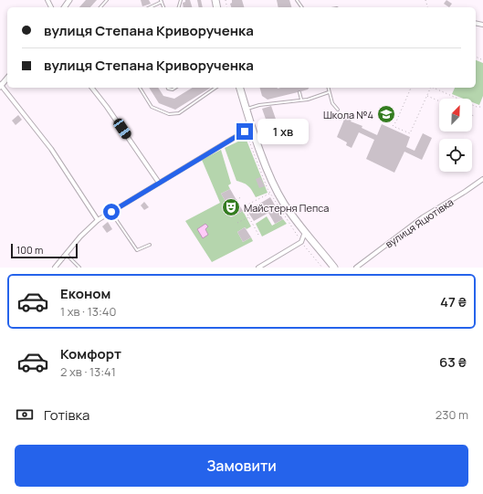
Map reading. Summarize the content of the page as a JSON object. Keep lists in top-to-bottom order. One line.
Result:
{"streets":{"street":["вулиця Яцютівка"]},"places":{"school or university":["Школа №4"],"theatre":["Майстерня Пепса"]},"scale_bar":"100 m","north":"top right","page":{"banner":["вулиця Степана Криворученка","вулиця Степана Криворученка"],"bubble":"1 хв","scale":"100 m","list":[{"name":"Економ","note":"1 хв · 13:40","value":"47 ₴"},{"name":"Комфорт","note":"2 хв · 13:41","value":"63 ₴"}],"pay":["Готівка","230 m"],"buttons":"Замовити"}}
